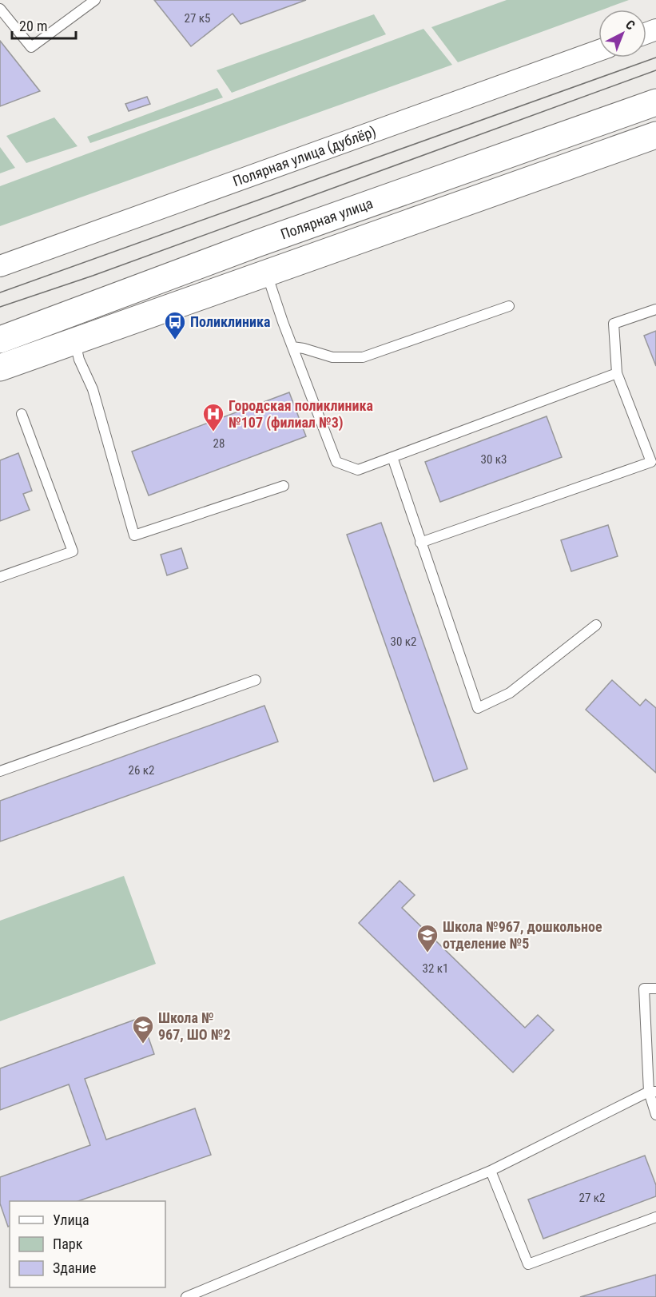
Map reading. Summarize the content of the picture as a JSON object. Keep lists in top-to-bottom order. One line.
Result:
{"streets":{"main road":["Полярная улица"],"street":["Полярная улица (дублёр)"]},"places":{"bus stop":["Поликлиника"],"hospital":["Городская поликлиника №107 (филиал №3)"],"school or university":["Школа №967, дошкольное отделение №5","Школа № 967, ШО №2"]},"house_numbers":["27 к5","28","30 к3","30 к2","26 к2","32 к1","27 к2"],"legend":["Улица","Парк","Здание"],"scale_bar":"20 m","north":"top right"}
